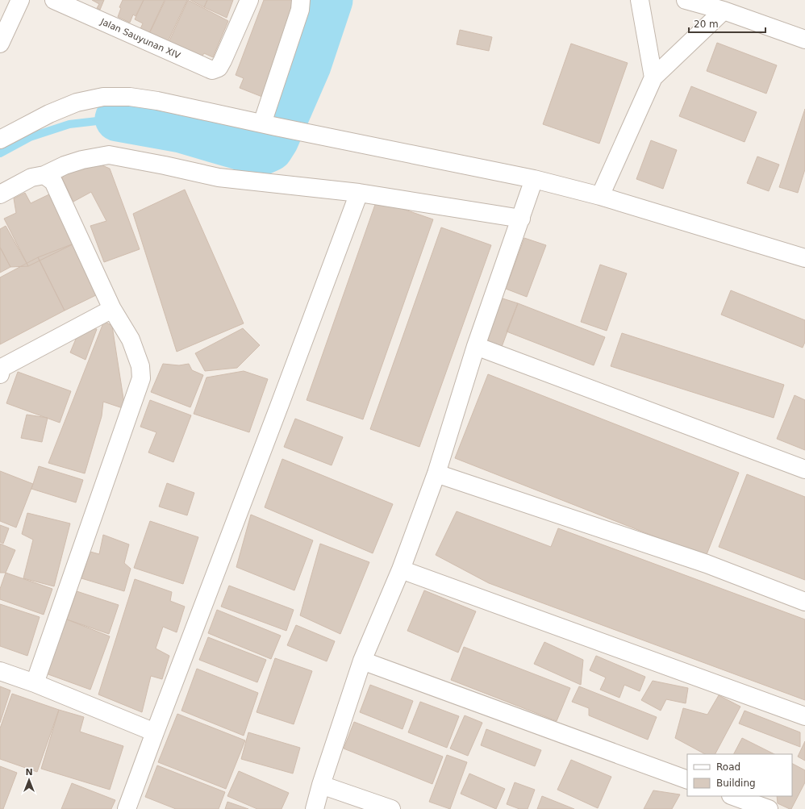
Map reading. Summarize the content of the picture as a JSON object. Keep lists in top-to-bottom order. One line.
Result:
{"streets":{"street":["Jalan Sauyunan XIV"]},"legend":["Road","Building"],"scale_bar":"20 m","north":"top"}
